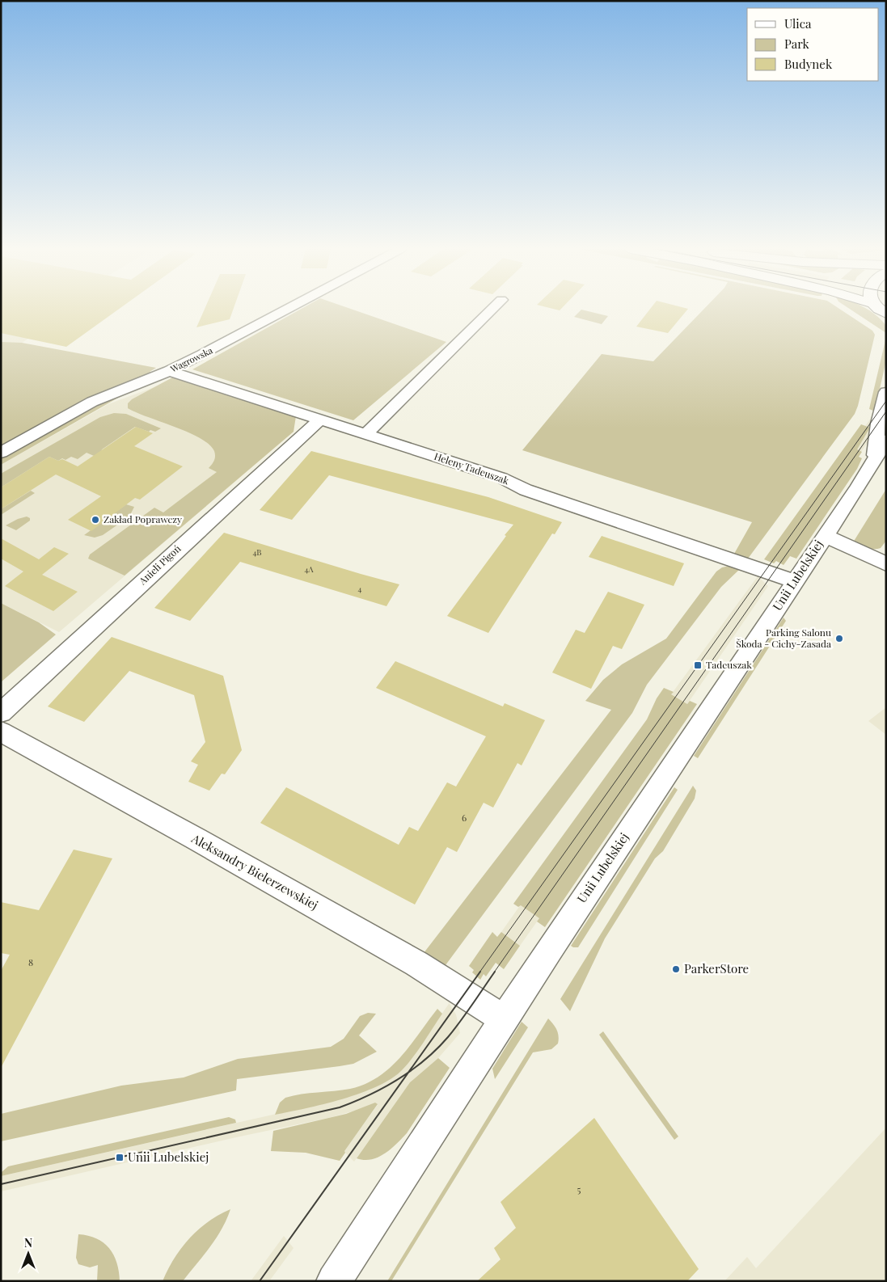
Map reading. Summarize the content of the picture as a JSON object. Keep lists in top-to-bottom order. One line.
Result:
{"streets":{"street":["Wagrowska","Heleny Tadeuszak","Anieli Pigoń","Unii Lubelskiej","Aleksandry Bielerzewskiej"]},"crossings":[["Wagrowska","Heleny Tadeuszak"],["Heleny Tadeuszak","Anieli Pigoń"],["Heleny Tadeuszak","Unii Lubelskiej"],["Unii Lubelskiej","Aleksandry Bielerzewskiej"]],"places":{"other":["Zakład Poprawczy","Parking Salonu Škoda - Cichy-Zasada","ParkerStore"],"transit":["Tadeuszak","Unii Lubelskiej"]},"house_numbers":["4B","4A","4","6","8","5"],"legend":["Ulica","Park","Budynek"],"north":"top"}
